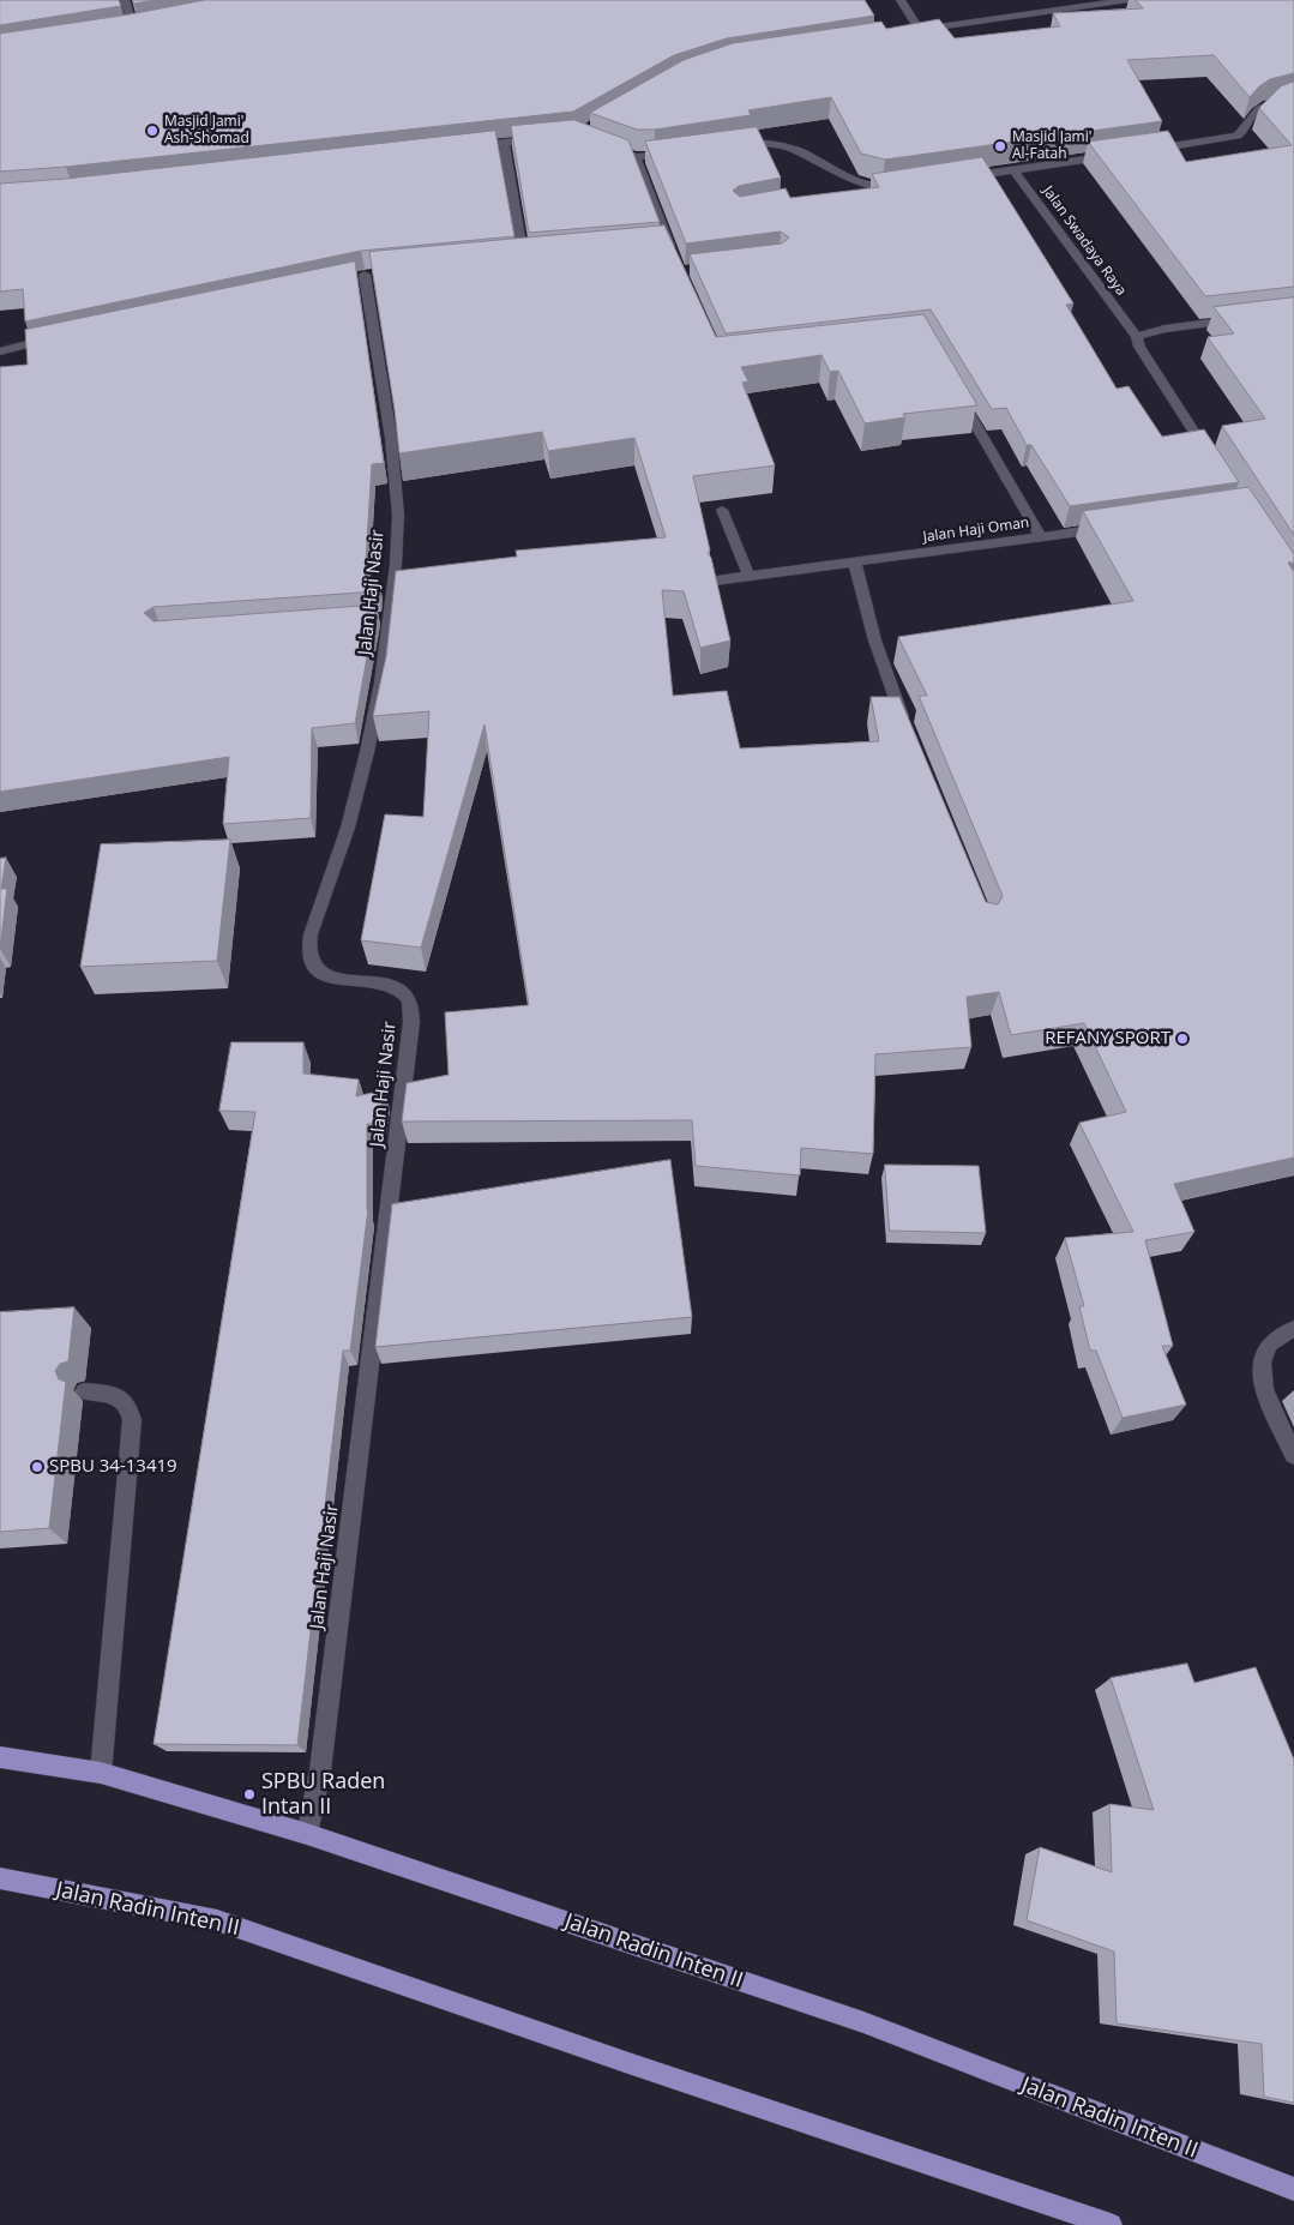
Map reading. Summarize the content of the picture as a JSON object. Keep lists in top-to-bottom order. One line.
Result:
{"streets":{"main road":["Jalan Radin Inten II"],"street":["Jalan Swadaya Raya","Jalan Haji Oman","Jalan Haji Nasir"]},"crossings":[["Jalan Haji Nasir","Jalan Radin Inten II"]],"places":["Masjid Jami' Ash-Shomad","Masjid Jami' Al-Fatah","REFANY SPORT","SPBU 34-13419","SPBU Raden Intan II"]}
